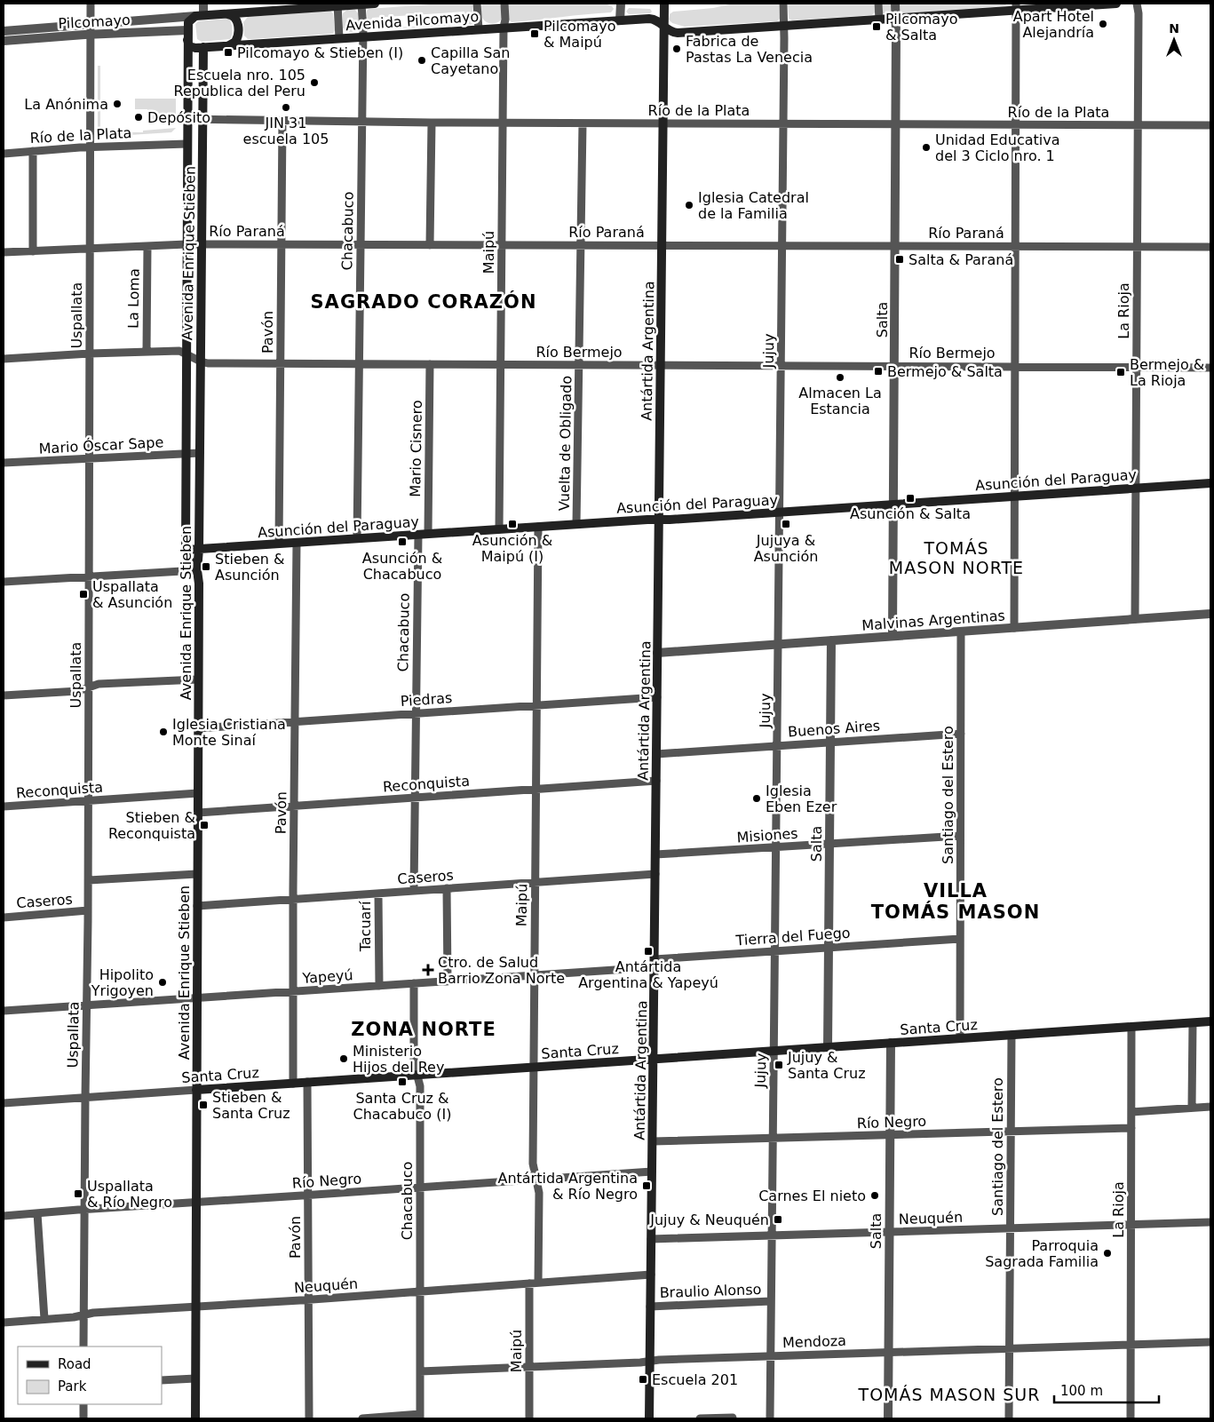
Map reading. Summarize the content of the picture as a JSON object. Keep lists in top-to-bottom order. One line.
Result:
{"streets":{"main road":["Avenida Pilcomayo","Avenida Enrique Stieben","Antártida Argentina","Asunción del Paraguay","Santa Cruz"],"street":["Pilcomayo","Río de la Plata","Río Paraná","Chacabuco","Maipú","La Loma","La Rioja","Uspallata","Salta","Pavón","Jujuy","Río Bermejo","Vuelta de Obligado","Mario Óscar Sape","Mario Cisnero","Malvinas Argentinas","Piedras","Buenos Aires","Reconquista","Santiago del Estero","Misiones","Caseros","Tacuarí","Tierra del Fuego","Yapeyú","Río Negro","Neuquén","Braulio Alonso","Mendoza"]},"crossings":[["Avenida Pilcomayo","Pilcomayo"],["Avenida Pilcomayo","Chacabuco"],["Avenida Pilcomayo","Maipú"],["Avenida Pilcomayo","Avenida Enrique Stieben"],["Avenida Pilcomayo","Salta"],["Avenida Pilcomayo","Antártida Argentina"],["Avenida Pilcomayo","Jujuy"],["Pilcomayo","Avenida Enrique Stieben"],["Pilcomayo","Uspallata"],["Río de la Plata","Chacabuco"],["Río de la Plata","Maipú"],["Río de la Plata","Avenida Enrique Stieben"],["Río de la Plata","La Rioja"],["Río de la Plata","Uspallata"],["Río de la Plata","Salta"],["Río de la Plata","Pavón"],["Río de la Plata","Antártida Argentina"],["Río de la Plata","Jujuy"],["Río de la Plata","Vuelta de Obligado"],["Río Paraná","Chacabuco"],["Río Paraná","Maipú"],["Río Paraná","Avenida Enrique Stieben"],["Río Paraná","La Loma"],["Río Paraná","La Rioja"],["Río Paraná","Uspallata"],["Río Paraná","Salta"],["Río Paraná","Pavón"],["Río Paraná","Antártida Argentina"],["Río Paraná","Jujuy"],["Río Paraná","Vuelta de Obligado"],["Chacabuco","Río Bermejo"],["Chacabuco","Asunción del Paraguay"],["Chacabuco","Piedras"],["Chacabuco","Reconquista"],["Chacabuco","Caseros"],["Chacabuco","Yapeyú"],["Chacabuco","Santa Cruz"],["Chacabuco","Río Negro"],["Chacabuco","Neuquén"],["Chacabuco","Mendoza"],["Maipú","Río Bermejo"],["Maipú","Asunción del Paraguay"],["Maipú","Piedras"],["Maipú","Reconquista"],["Maipú","Caseros"],["Maipú","Yapeyú"],["Maipú","Santa Cruz"],["Maipú","Río Negro"],["Maipú","Neuquén"],["Maipú","Mendoza"],["Avenida Enrique Stieben","Río Bermejo"],["Avenida Enrique Stieben","Mario Óscar Sape"],["Avenida Enrique Stieben","Asunción del Paraguay"],["Avenida Enrique Stieben","Piedras"],["Avenida Enrique Stieben","Reconquista"],["Avenida Enrique Stieben","Caseros"],["Avenida Enrique Stieben","Yapeyú"],["Avenida Enrique Stieben","Santa Cruz"],["Avenida Enrique Stieben","Río Negro"],["Avenida Enrique Stieben","Neuquén"],["La Loma","Río Bermejo"],["La Rioja","Río Bermejo"],["La Rioja","Asunción del Paraguay"],["La Rioja","Malvinas Argentinas"],["La Rioja","Santa Cruz"],["La Rioja","Río Negro"],["La Rioja","Neuquén"],["La Rioja","Mendoza"],["Uspallata","Río Bermejo"],["Uspallata","Mario Óscar Sape"],["Uspallata","Reconquista"],["Uspallata","Caseros"],["Uspallata","Yapeyú"],["Uspallata","Santa Cruz"],["Uspallata","Río Negro"],["Uspallata","Neuquén"],["Salta","Río Bermejo"],["Salta","Asunción del Paraguay"],["Salta","Malvinas Argentinas"],["Salta","Buenos Aires"],["Salta","Misiones"],["Salta","Tierra del Fuego"],["Salta","Santa Cruz"],["Salta","Río Negro"],["Salta","Neuquén"],["Salta","Mendoza"],["Pavón","Río Bermejo"],["Pavón","Asunción del Paraguay"],["Pavón","Piedras"],["Pavón","Reconquista"],["Pavón","Caseros"],["Pavón","Yapeyú"],["Pavón","Santa Cruz"],["Pavón","Río Negro"],["Pavón","Neuquén"],["Antártida Argentina","Río Bermejo"],["Antártida Argentina","Asunción del Paraguay"],["Antártida Argentina","Malvinas Argentinas"],["Antártida Argentina","Piedras"],["Antártida Argentina","Buenos Aires"],["Antártida Argentina","Reconquista"],["Antártida Argentina","Misiones"],["Antártida Argentina","Caseros"],["Antártida Argentina","Tierra del Fuego"],["Antártida Argentina","Yapeyú"],["Antártida Argentina","Santa Cruz"],["Antártida Argentina","Río Negro"],["Antártida Argentina","Neuquén"],["Antártida Argentina","Braulio Alonso"],["Antártida Argentina","Mendoza"],["Jujuy","Río Bermejo"],["Jujuy","Asunción del Paraguay"],["Jujuy","Malvinas Argentinas"],["Jujuy","Buenos Aires"],["Jujuy","Misiones"],["Jujuy","Tierra del Fuego"],["Jujuy","Santa Cruz"],["Jujuy","Río Negro"],["Jujuy","Neuquén"],["Jujuy","Braulio Alonso"],["Jujuy","Mendoza"],["Río Bermejo","Vuelta de Obligado"],["Río Bermejo","Mario Cisnero"],["Vuelta de Obligado","Asunción del Paraguay"],["Mario Cisnero","Asunción del Paraguay"],["Malvinas Argentinas","Santiago del Estero"],["Buenos Aires","Santiago del Estero"],["Santiago del Estero","Misiones"],["Santiago del Estero","Tierra del Fuego"],["Santiago del Estero","Santa Cruz"],["Santiago del Estero","Río Negro"],["Santiago del Estero","Neuquén"],["Santiago del Estero","Mendoza"],["Caseros","Tacuarí"],["Tacuarí","Yapeyú"],["Tierra del Fuego","Yapeyú"]],"districts":["SAGRADO CORAZÓN","TOMÁS MASON NORTE","VILLA TOMÁS MASON","ZONA NORTE","TOMÁS MASON SUR"],"places":{"other":["Apart Hotel Alejandría","Fabrica de Pastas La Venecia","Capilla San Cayetano","Escuela nro. 105 Republica del Peru","La Anónima","JIN 31 escuela 105","Depósito","Unidad Educativa del 3 Ciclo nro. 1","Iglesia Catedral de la Familia","Almacen La Estancia","Iglesia Cristiana Monte Sinaí","Iglesia Eben Ezer","Hipolito Yrigoyen","Ministerio Hijos del Rey","Carnes El nieto","Parroquia Sagrada Familia"],"transit":["Pilcomayo & Salta","Pilcomayo & Maipú","Pilcomayo & Stieben (I)","Salta & Paraná","Bermejo & Salta","Bermejo & La Rioja","Asunción & Salta","Asunción & Maipú (I)","Jujuya & Asunción","Asunción & Chacabuco","Stieben & Asunción","Uspallata & Asunción","Stieben & Reconquista","Antártida Argentina & Yapeyú","Jujuy & Santa Cruz","Santa Cruz & Chacabuco (I)","Stieben & Santa Cruz","Antártida Argentina & Río Negro","Uspallata & Río Negro","Jujuy & Neuquén","Escuela 201"],"health":["Ctro. de Salud Barrio Zona Norte"]},"legend":["Road","Park"],"scale_bar":"100 m","north":"top"}
